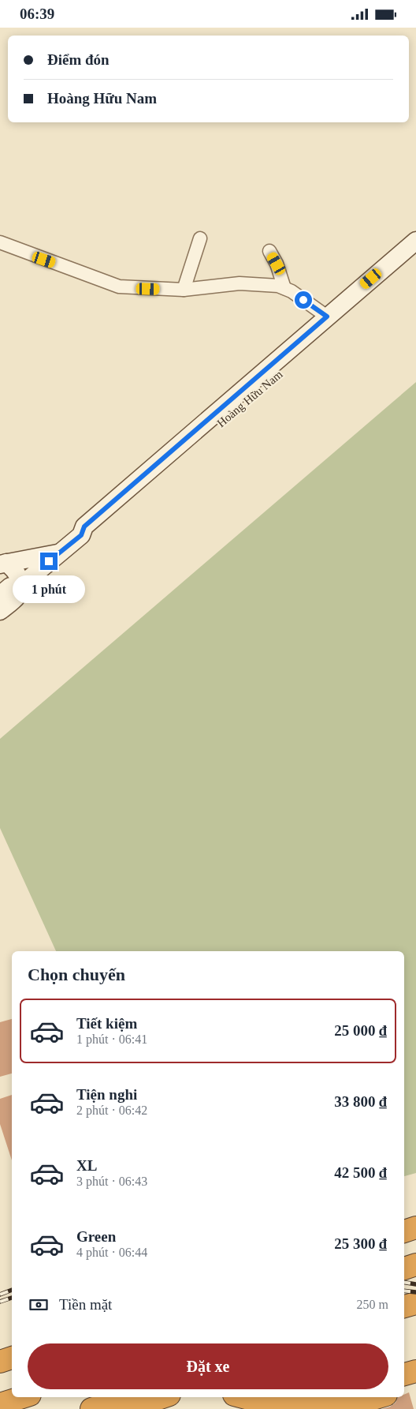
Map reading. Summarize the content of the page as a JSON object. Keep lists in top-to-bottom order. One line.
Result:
{"streets":{"main road":["Hoàng Hữu Nam"]},"page":{"status":"06:39","banner":["Điểm đón","Hoàng Hữu Nam"],"bubble":"1 phút","heading":"Chọn chuyến","list":[{"name":"Tiết kiệm","note":"1 phút · 06:41","value":"25 000 ₫"},{"name":"Tiện nghi","note":"2 phút · 06:42","value":"33 800 ₫"},{"name":"XL","note":"3 phút · 06:43","value":"42 500 ₫"},{"name":"Green","note":"4 phút · 06:44","value":"25 300 ₫"}],"pay":["Tiền mặt","250 m"],"buttons":"Đặt xe"}}
